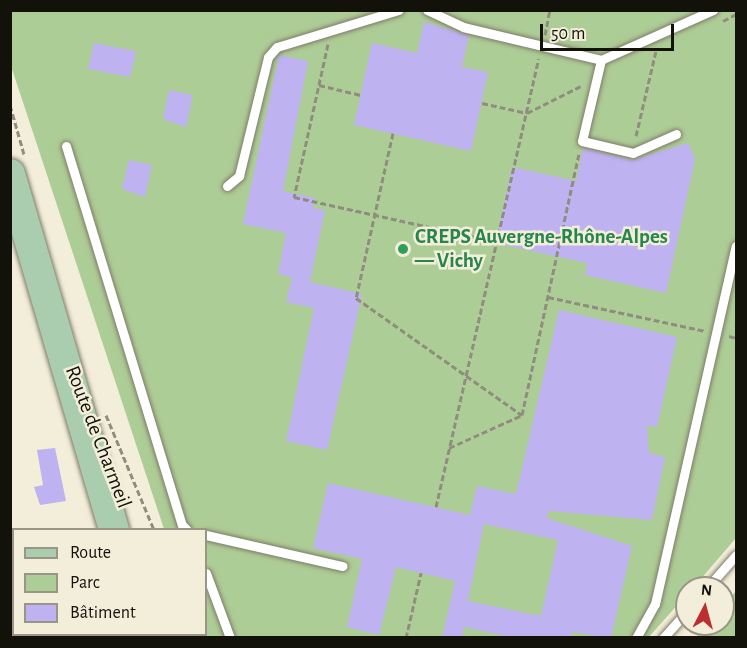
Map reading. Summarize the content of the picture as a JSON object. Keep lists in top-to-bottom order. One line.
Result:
{"streets":{"main road":["Route de Charmeil"]},"places":["CREPS Auvergne-Rhône-Alpes — Vichy"],"legend":["Route","Parc","Bâtiment"],"scale_bar":"50 m","north":"top"}
